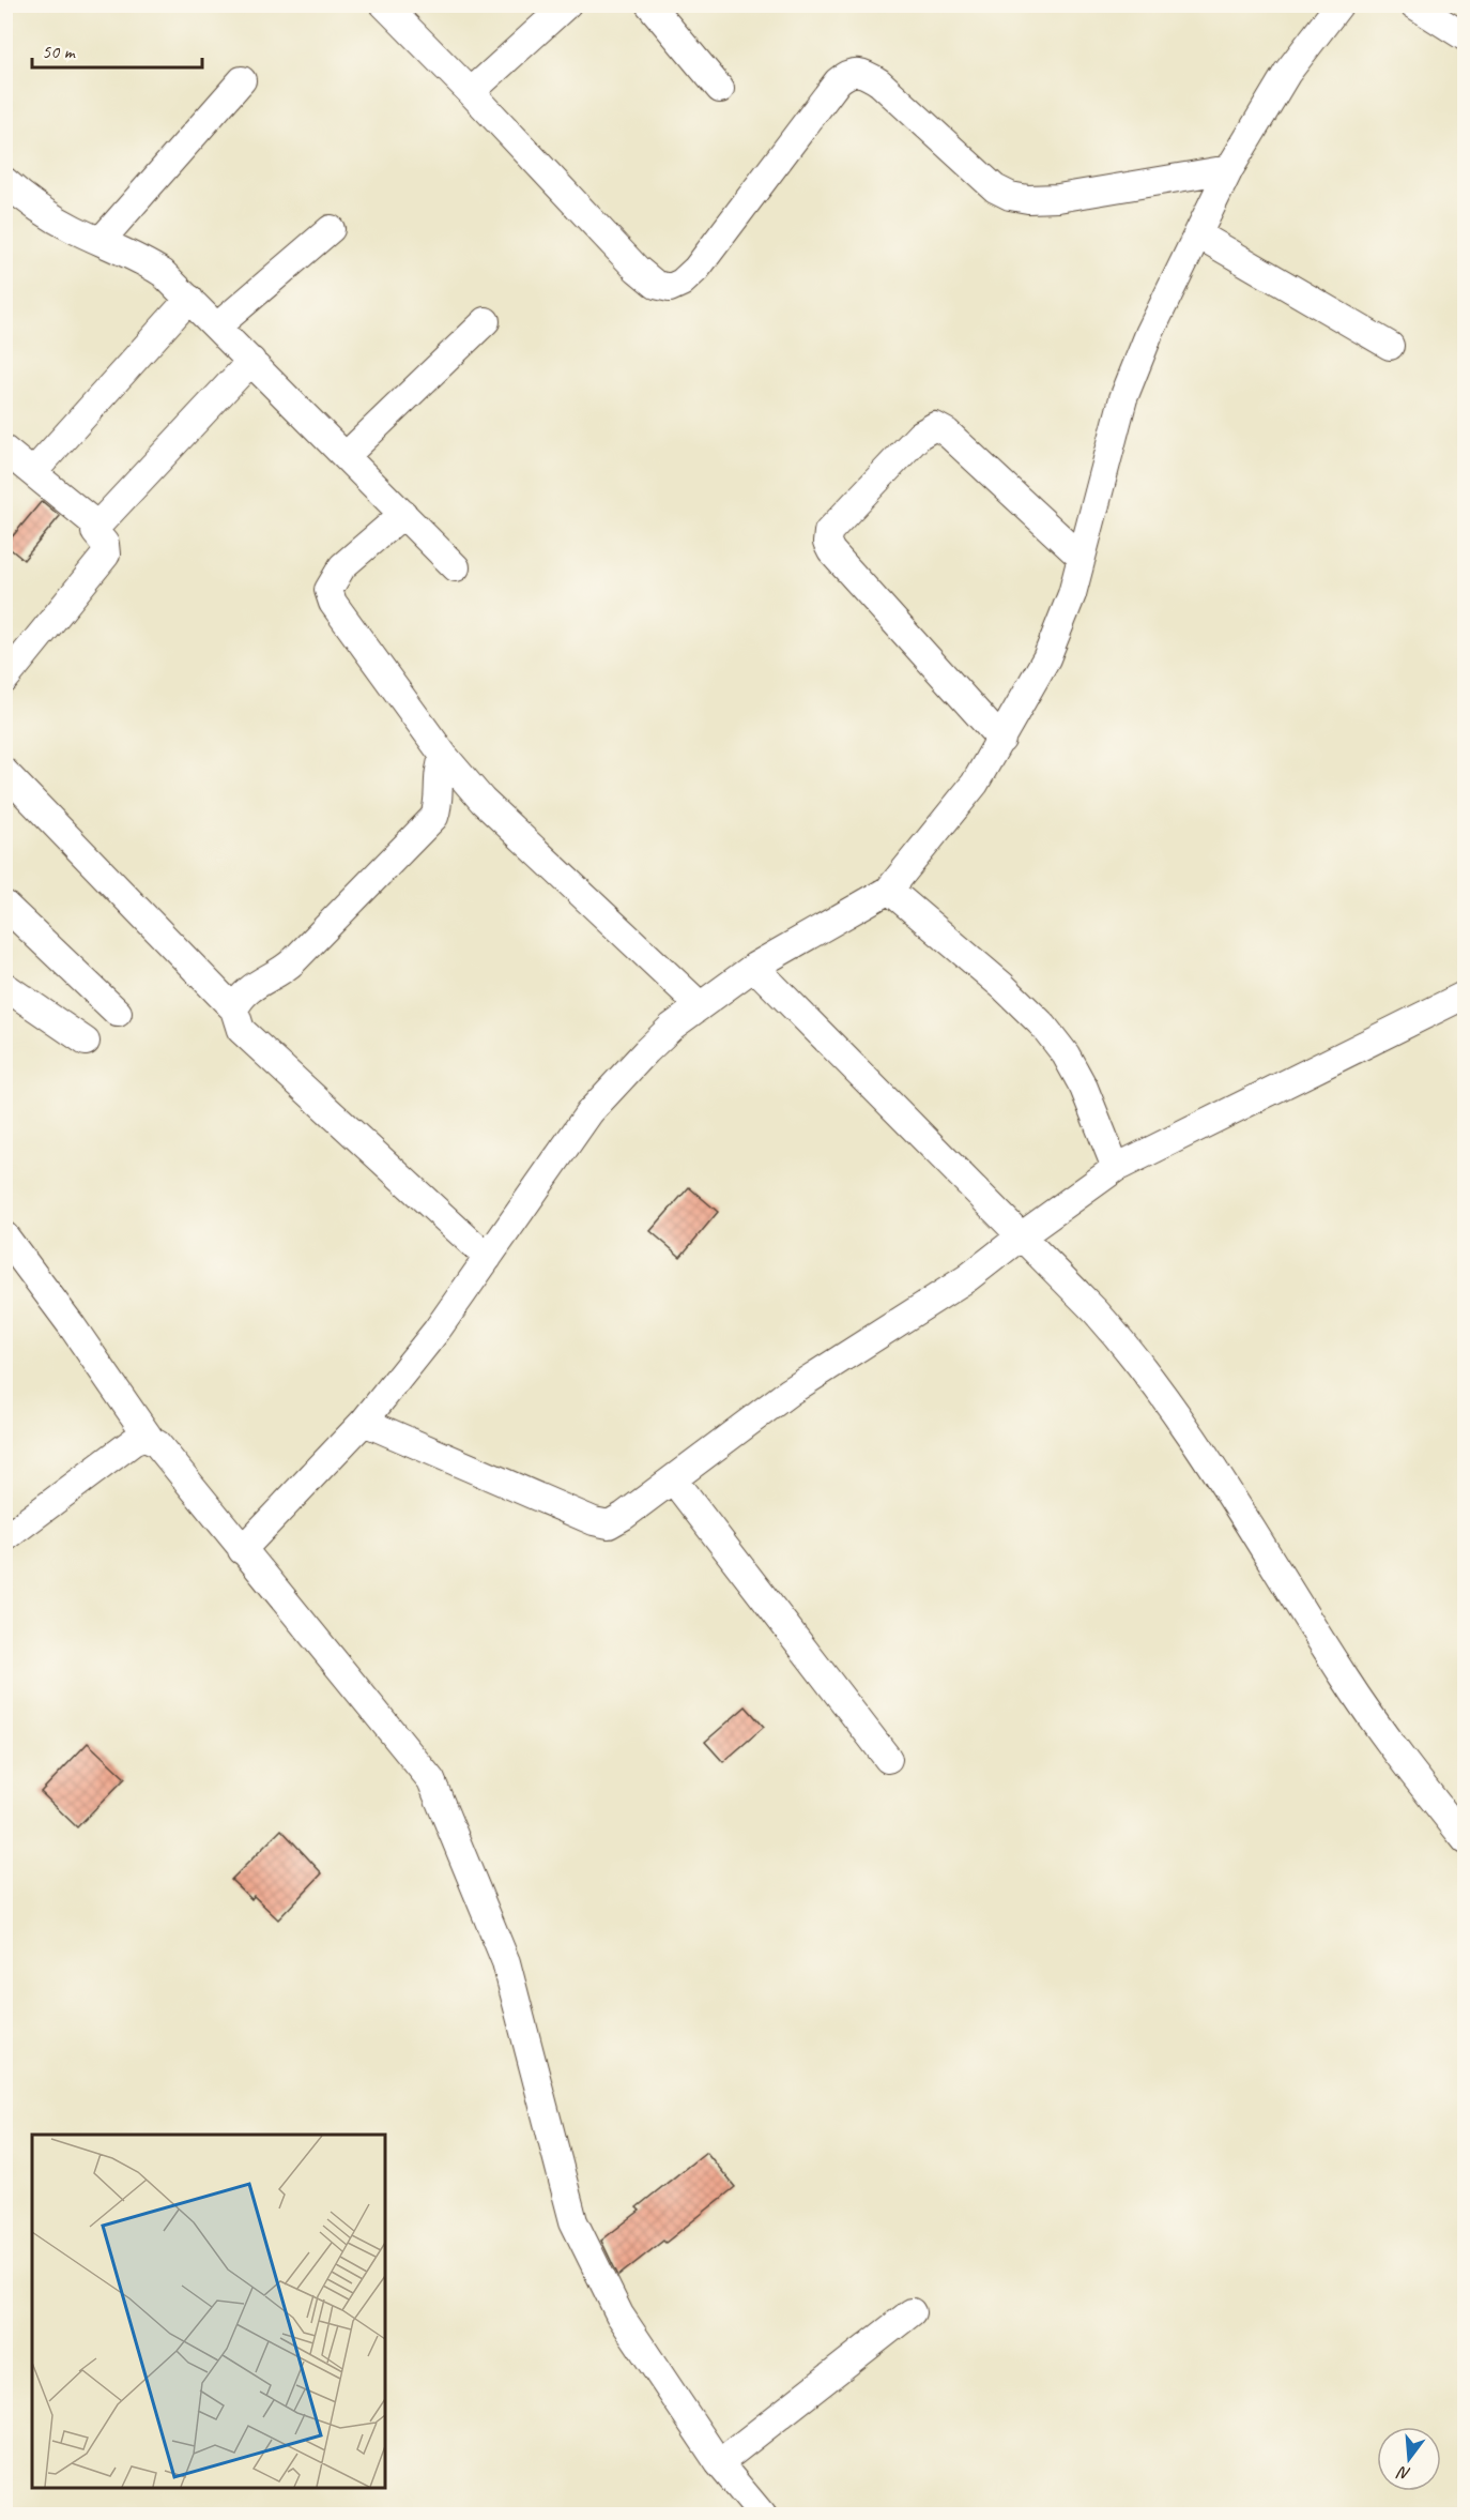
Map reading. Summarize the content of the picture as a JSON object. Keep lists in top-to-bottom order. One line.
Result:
{"scale_bar":"50 m","north":"bottom"}
